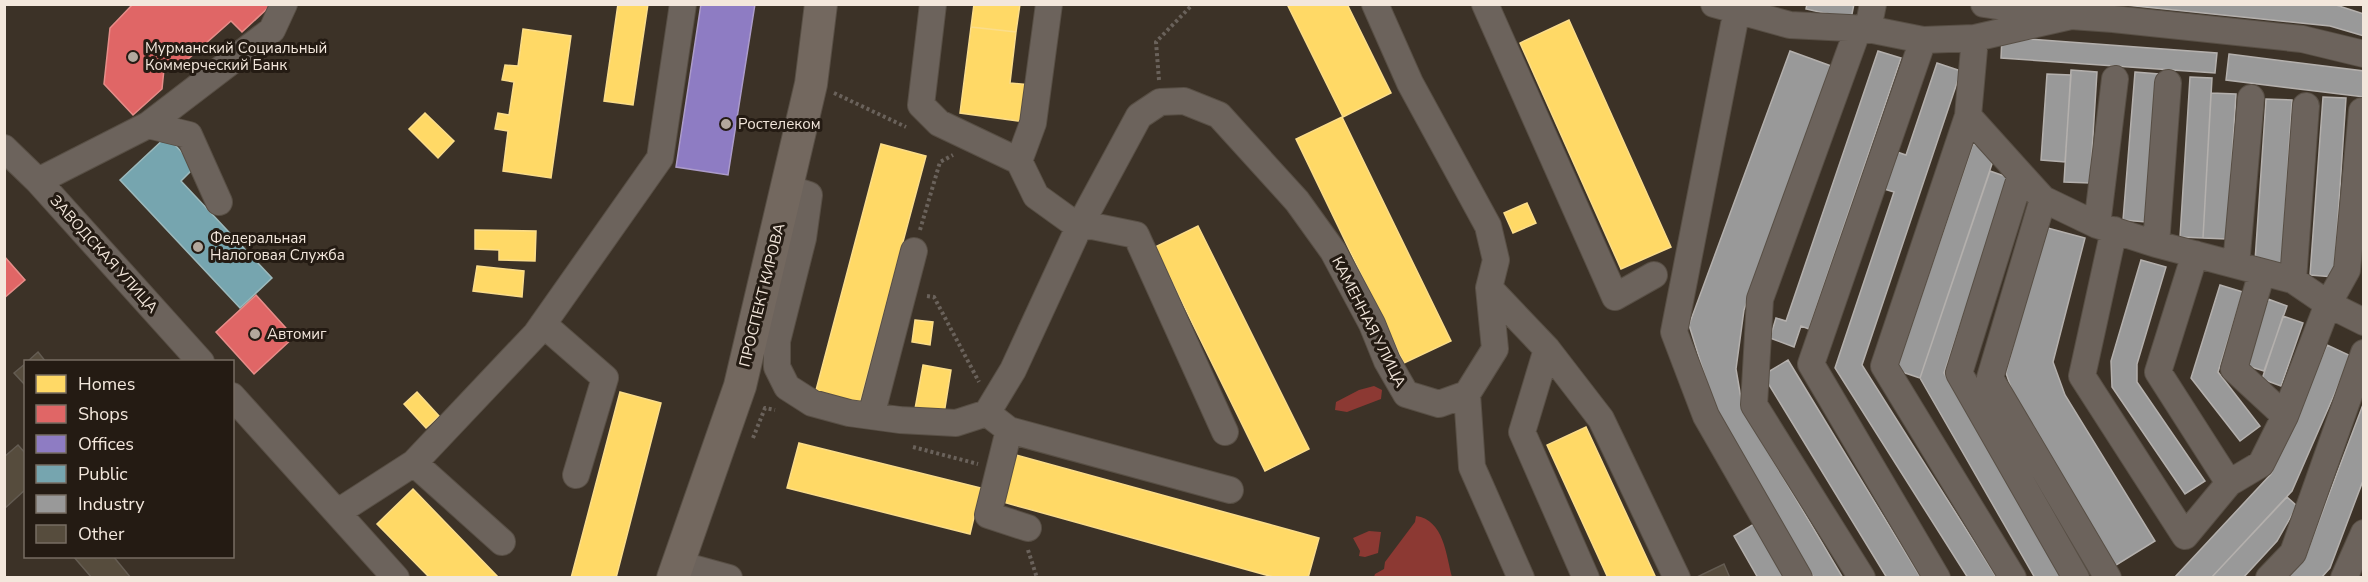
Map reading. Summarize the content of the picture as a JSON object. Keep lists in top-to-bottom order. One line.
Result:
{"streets":{"main road":["ПРОСПЕКТ КИРОВА"],"street":["ЗАВОДСКАЯ УЛИЦА","КАМЕННАЯ УЛИЦА"]},"places":["Мурманский Социальный Коммерческий Банк","Ростелеком","Федеральная Налоговая Служба","Автомиг"],"legend":["Homes","Shops","Offices","Public","Industry","Other"]}
